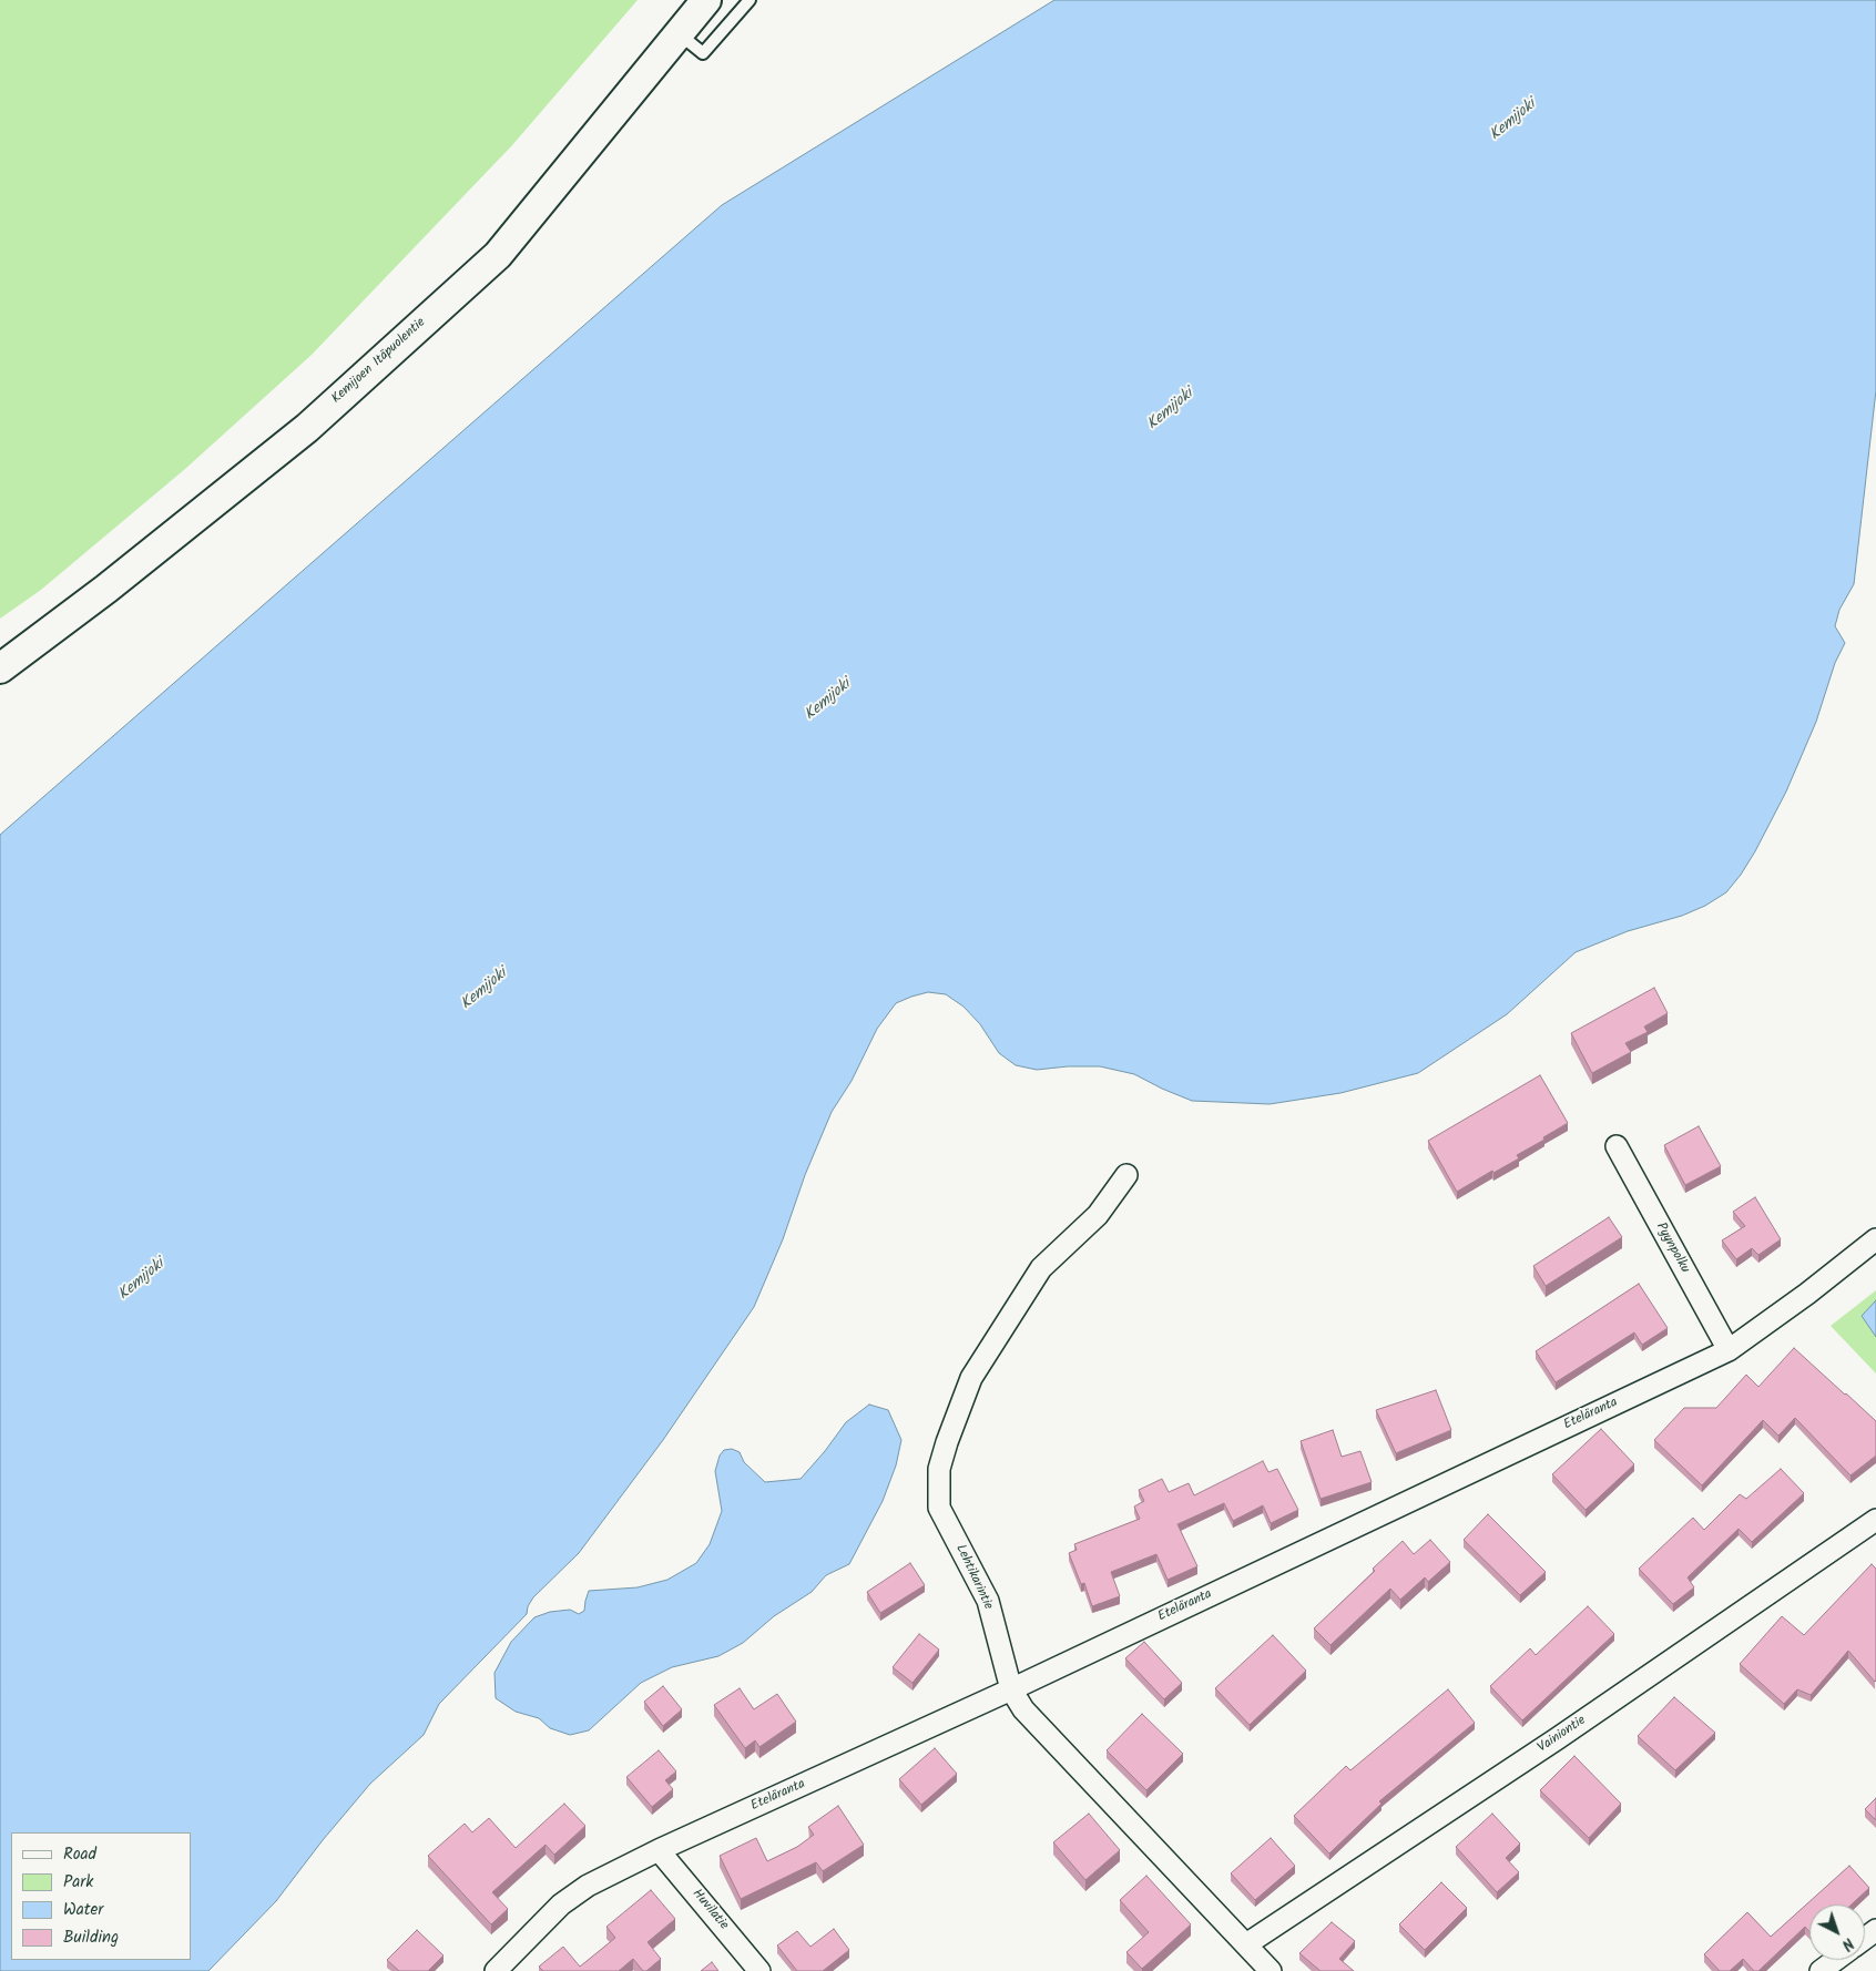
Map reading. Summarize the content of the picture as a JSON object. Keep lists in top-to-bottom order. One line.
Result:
{"streets":{"main road":["Kemijoen Itäpuolentie"],"street":["Pyynpolku","Eteläranta","Lehtikarintie","Vainiontie","Huvilatie"]},"crossings":[["Pyynpolku","Eteläranta"],["Eteläranta","Lehtikarintie"],["Eteläranta","Huvilatie"],["Lehtikarintie","Vainiontie"]],"water":["Kemijoki"],"legend":["Road","Park","Water","Building"],"north":"bottom right"}
